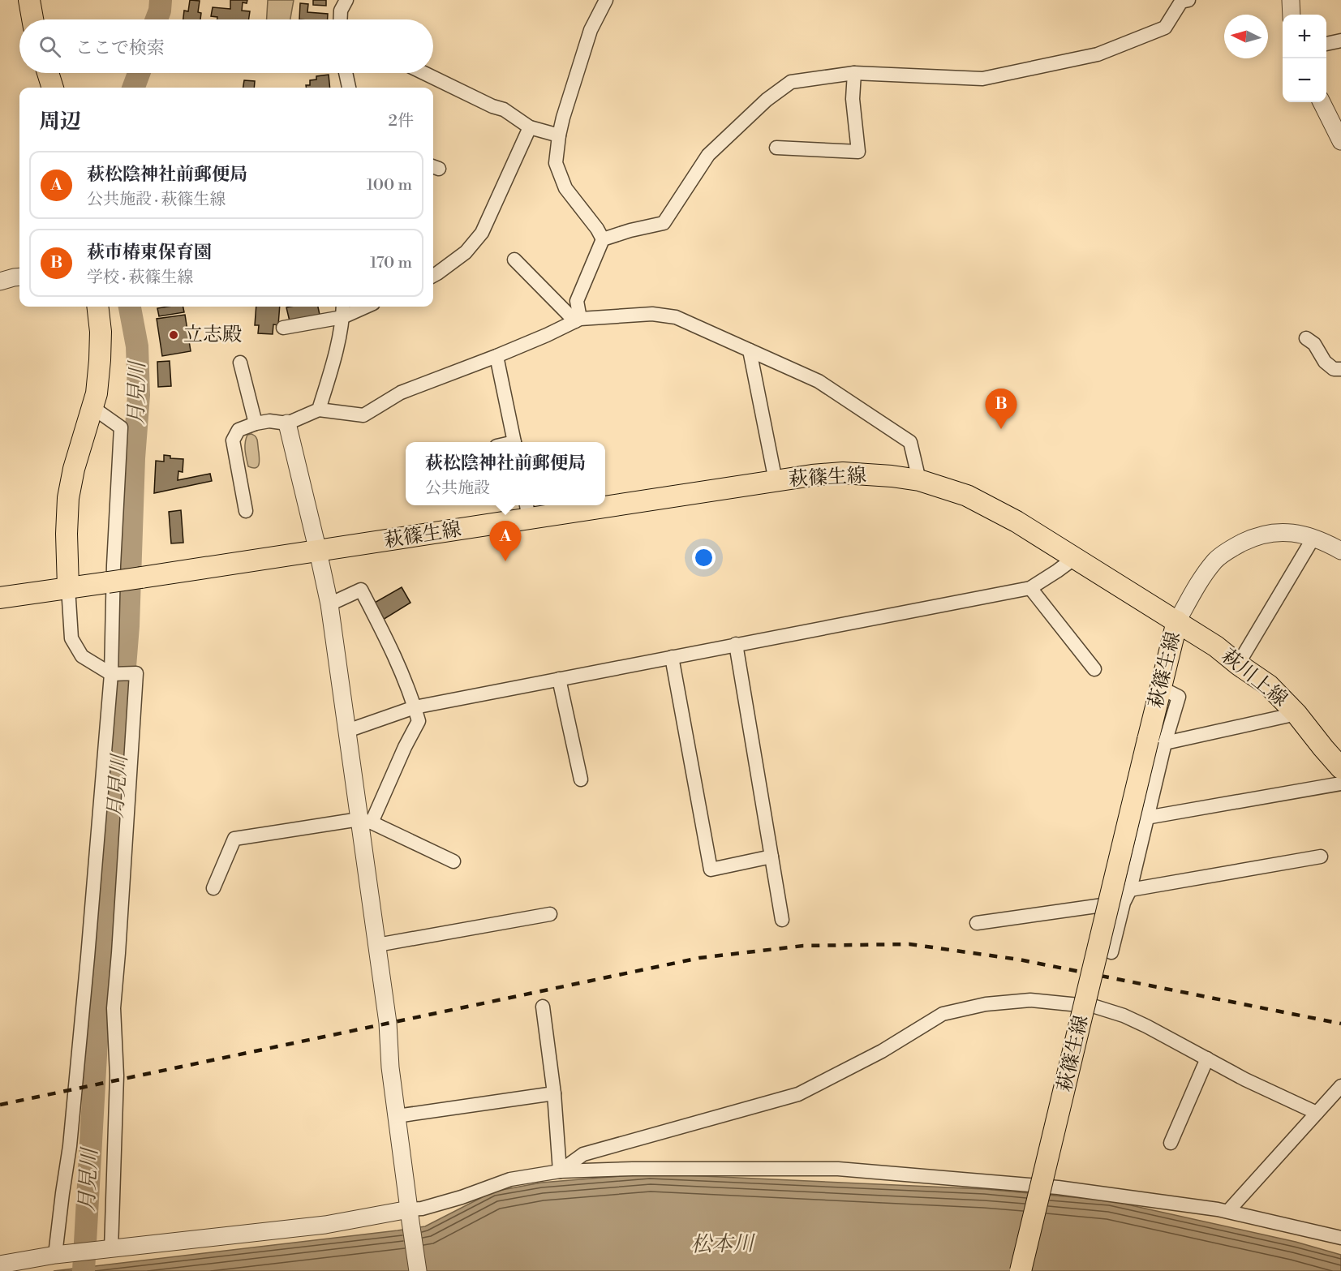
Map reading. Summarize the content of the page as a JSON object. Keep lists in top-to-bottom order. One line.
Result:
{"streets":{"main road":["萩篠生線","萩川上線"]},"crossings":[["萩篠生線","萩川上線"]],"water":["月見川","松本川"],"places":["立志殿"],"north":"left","page":{"map_buttons":["+","−"],"search":"ここで検索","heading":["周辺","2件"],"list":[{"mark":"A","name":"萩松陰神社前郵便局","note":"公共施設 · 萩篠生線","value":"100 m"},{"mark":"B","name":"萩市椿東保育園","note":"学校 · 萩篠生線","value":"170 m"}],"pins":["B","A"],"popup":["萩松陰神社前郵便局","公共施設"]}}
